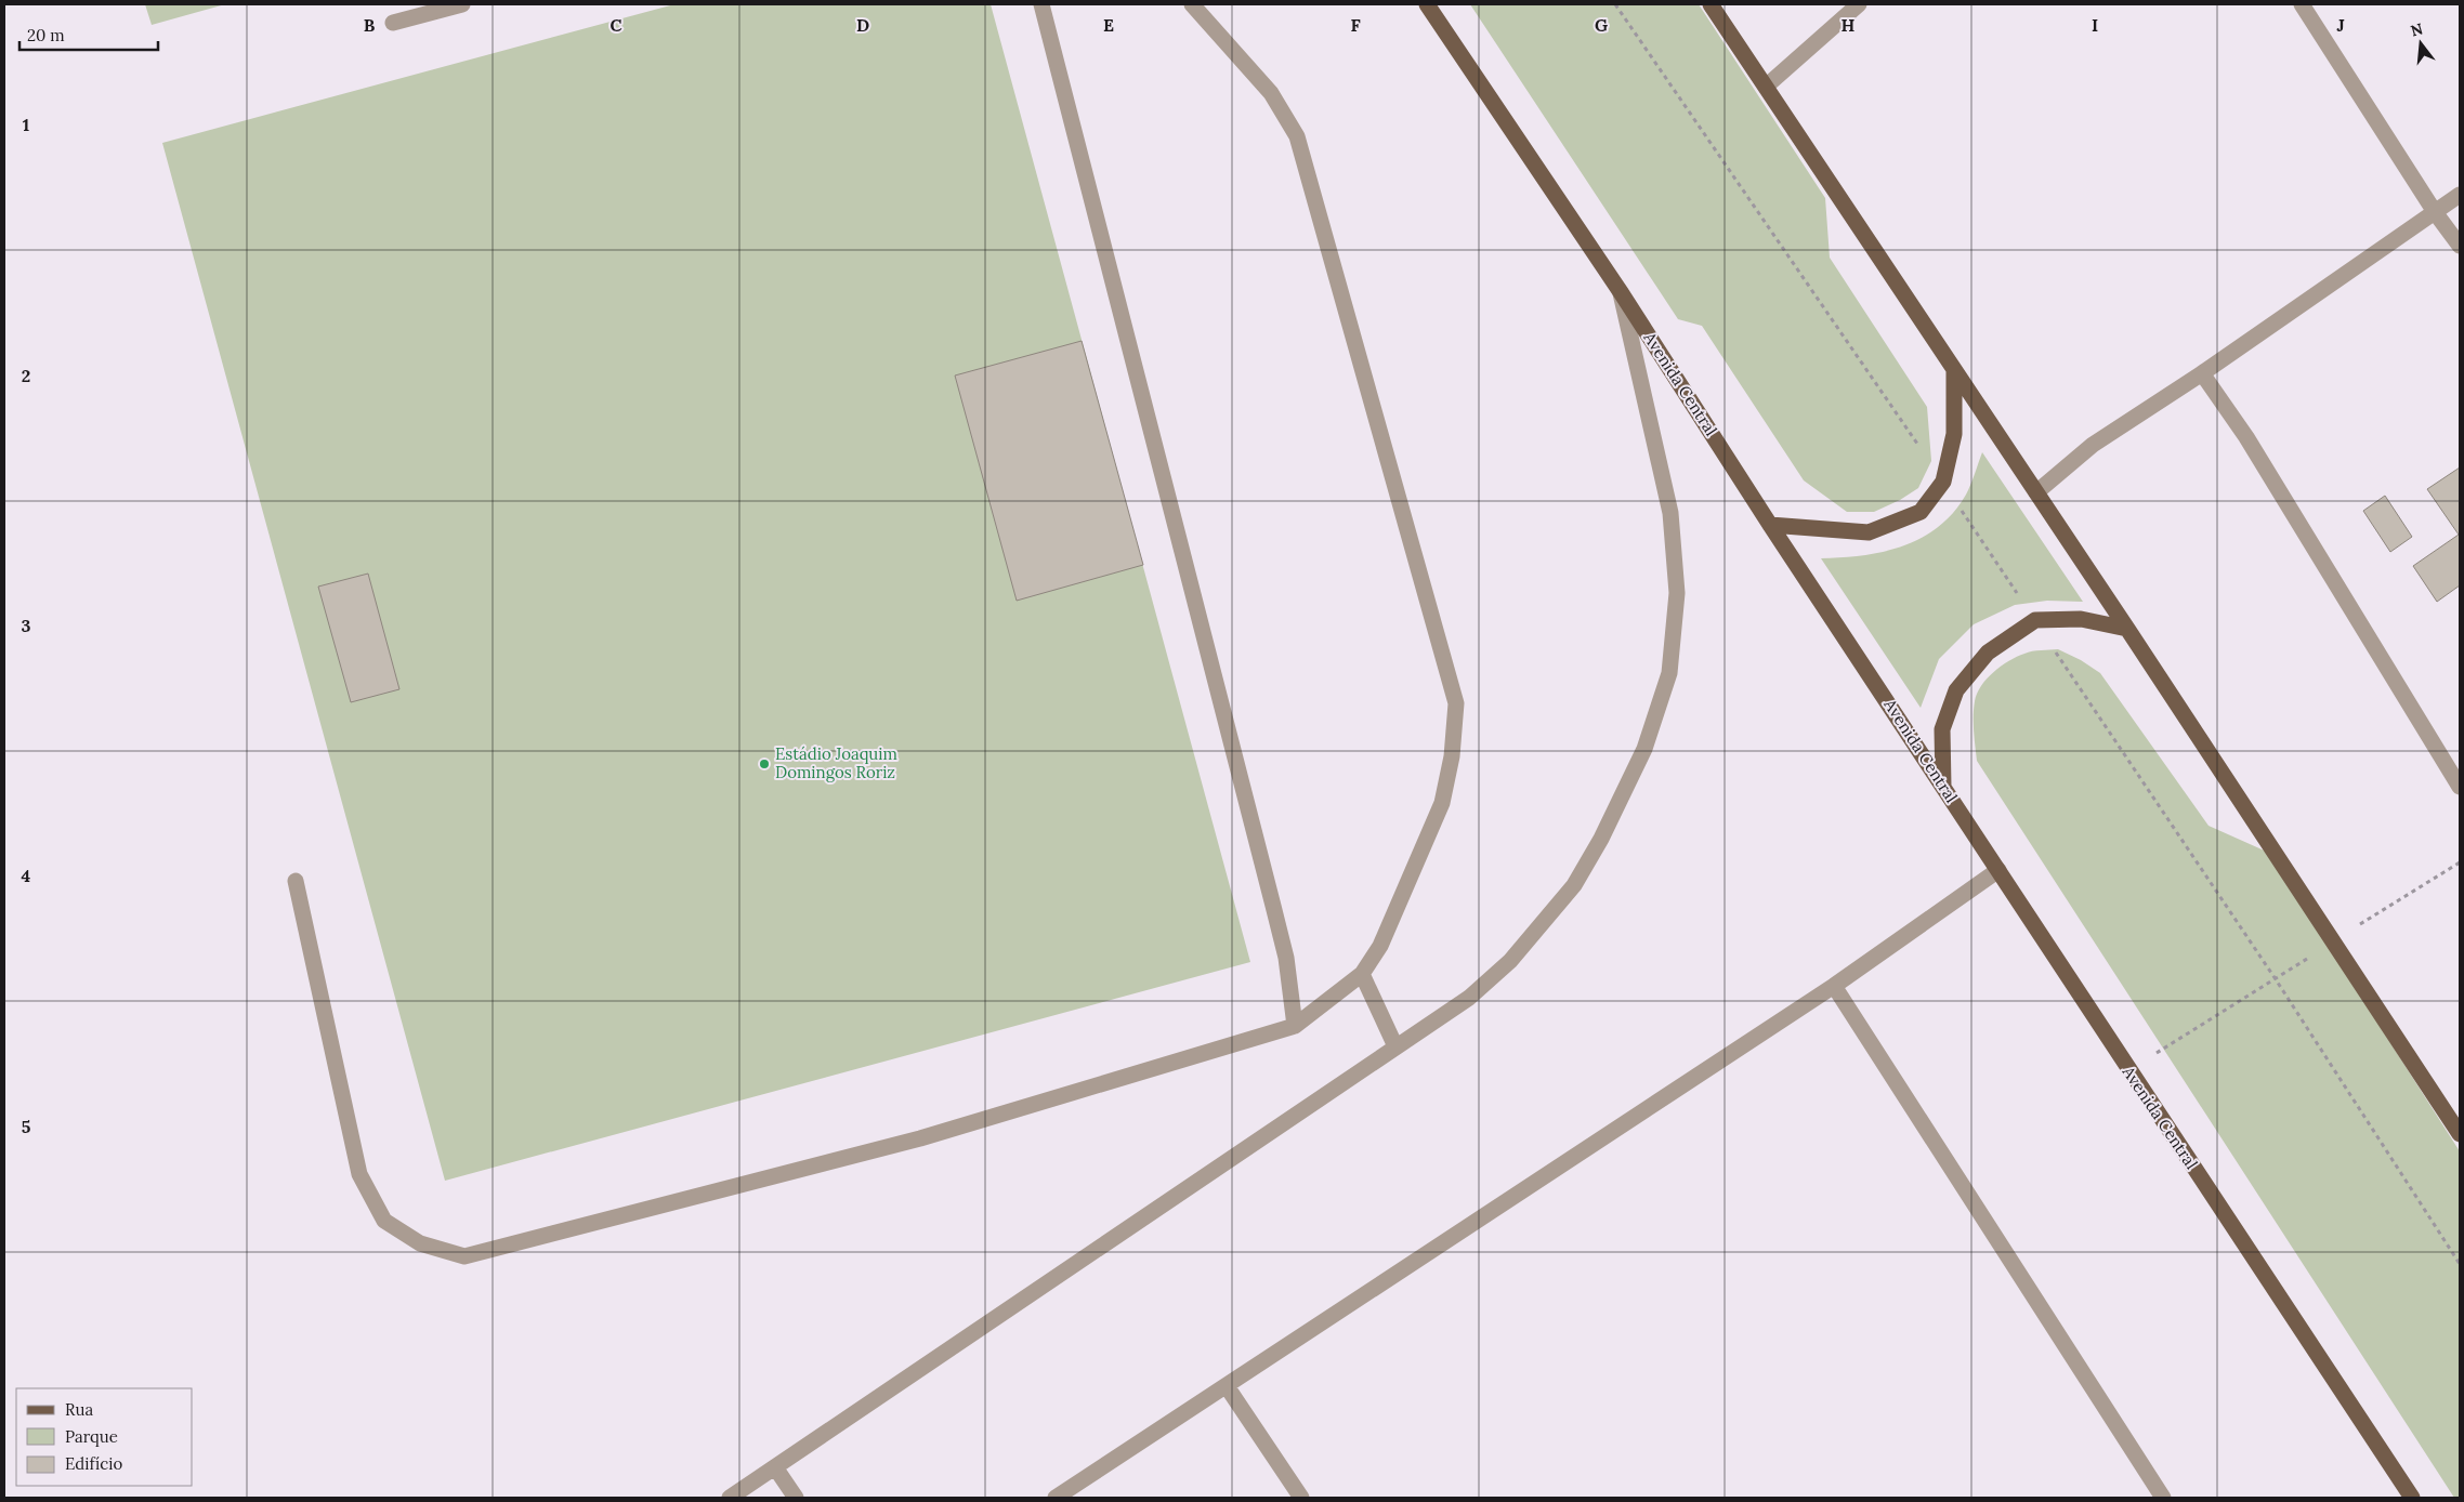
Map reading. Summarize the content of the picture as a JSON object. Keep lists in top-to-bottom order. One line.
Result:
{"streets":{"main road":["Avenida Central"]},"places":["Estádio Joaquim Domingos Roriz"],"legend":["Rua","Parque","Edifício"],"scale_bar":"20 m","north":"top","grid":{"columns":["B","C","D","E","F","G","H","I","J"],"rows":["1","2","3","4","5"]}}
